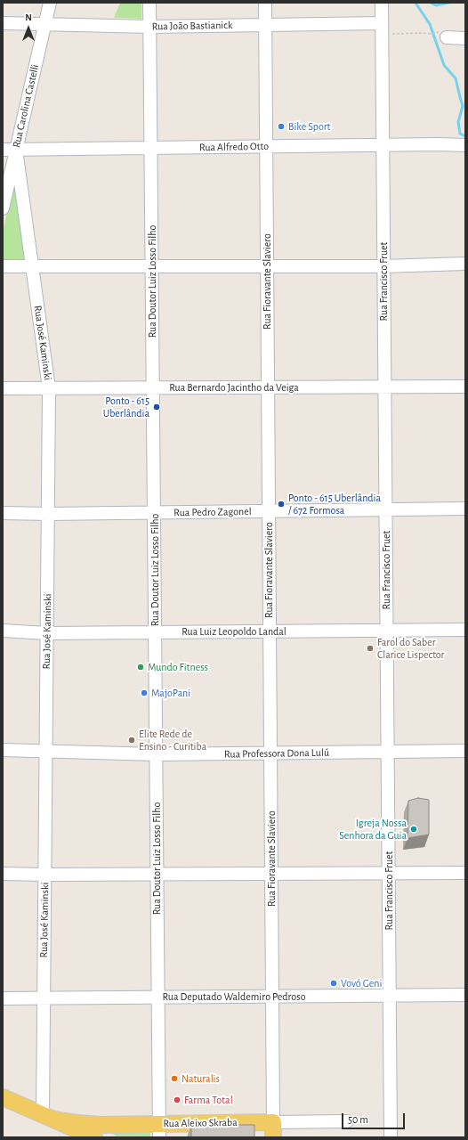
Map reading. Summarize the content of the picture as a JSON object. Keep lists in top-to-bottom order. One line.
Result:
{"streets":{"main road":["Rua Aleixo Skraba"],"street":["Rua João Bastianick","Rua Carolina Castelli","Rua Alfredo Otto","Rua Doutor Luiz Losso Filho","Rua Fioravante Slaviero","Rua Francisco Fruet","Rua José Kaminski","Rua Bernardo Jacintho da Veiga","Rua Pedro Zagonel","Rua Luiz Leopoldo Landal","Rua Professora Dona Lulú","Rua Deputado Waldemiro Pedroso"]},"crossings":[["Rua João Bastianick","Rua Carolina Castelli"],["Rua João Bastianick","Rua Doutor Luiz Losso Filho"],["Rua João Bastianick","Rua Fioravante Slaviero"],["Rua João Bastianick","Rua Francisco Fruet"],["Rua Carolina Castelli","Rua Alfredo Otto"],["Rua Carolina Castelli","Rua José Kaminski"],["Rua Alfredo Otto","Rua Doutor Luiz Losso Filho"],["Rua Alfredo Otto","Rua Fioravante Slaviero"],["Rua Alfredo Otto","Rua Francisco Fruet"],["Rua Alfredo Otto","Rua José Kaminski"],["Rua Doutor Luiz Losso Filho","Rua Bernardo Jacintho da Veiga"],["Rua Doutor Luiz Losso Filho","Rua Pedro Zagonel"],["Rua Doutor Luiz Losso Filho","Rua Luiz Leopoldo Landal"],["Rua Doutor Luiz Losso Filho","Rua Professora Dona Lulú"],["Rua Doutor Luiz Losso Filho","Rua Deputado Waldemiro Pedroso"],["Rua Doutor Luiz Losso Filho","Rua Aleixo Skraba"],["Rua Fioravante Slaviero","Rua Bernardo Jacintho da Veiga"],["Rua Fioravante Slaviero","Rua Pedro Zagonel"],["Rua Fioravante Slaviero","Rua Luiz Leopoldo Landal"],["Rua Fioravante Slaviero","Rua Professora Dona Lulú"],["Rua Fioravante Slaviero","Rua Deputado Waldemiro Pedroso"],["Rua Fioravante Slaviero","Rua Aleixo Skraba"],["Rua Francisco Fruet","Rua Bernardo Jacintho da Veiga"],["Rua Francisco Fruet","Rua Pedro Zagonel"],["Rua Francisco Fruet","Rua Luiz Leopoldo Landal"],["Rua Francisco Fruet","Rua Professora Dona Lulú"],["Rua Francisco Fruet","Rua Deputado Waldemiro Pedroso"],["Rua José Kaminski","Rua Bernardo Jacintho da Veiga"],["Rua José Kaminski","Rua Pedro Zagonel"],["Rua José Kaminski","Rua Luiz Leopoldo Landal"],["Rua José Kaminski","Rua Professora Dona Lulú"],["Rua José Kaminski","Rua Deputado Waldemiro Pedroso"],["Rua José Kaminski","Rua Aleixo Skraba"]],"places":["Bike Sport","Ponto - 615 Uberlândia","Ponto - 615 Uberlândia / 672 Formosa","Farol do Saber Clarice Lispector","Mundo Fitness","MajoPani","Elite Rede de Ensino - Curitiba","Igreja Nossa Senhora da Guia","Vovó Geni","Naturalis","Farma Total"],"scale_bar":"50 m","north":"top"}
